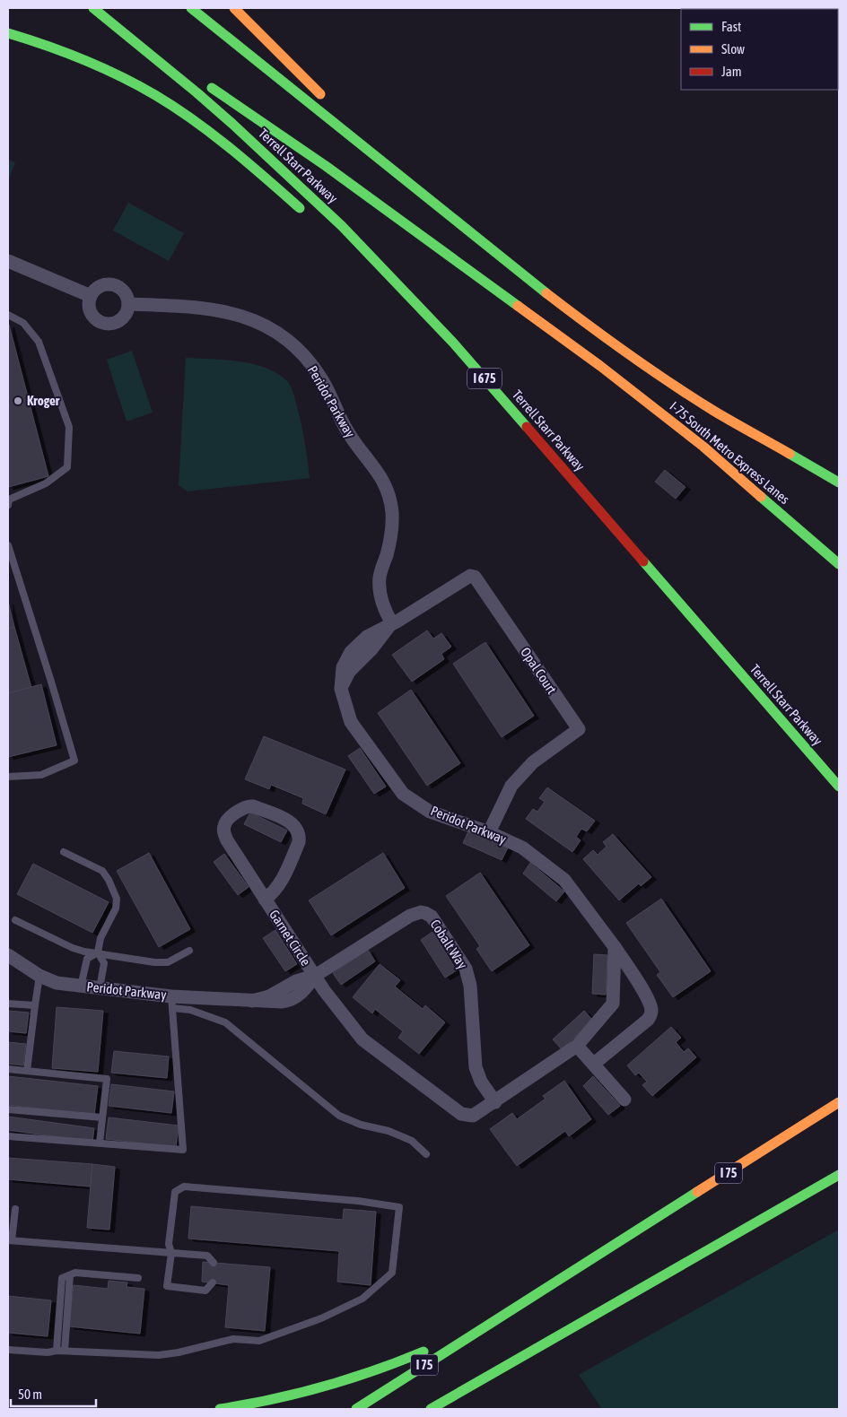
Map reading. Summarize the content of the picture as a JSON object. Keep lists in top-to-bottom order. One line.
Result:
{"streets":{"highway":["Terrell Starr Parkway","I 675","I-75 South Metro Express Lanes","I 75"],"street":["Peridot Parkway","Opal Court","Garnet Circle","Cobalt Way"]},"crossings":[["Peridot Parkway","Opal Court"],["Peridot Parkway","Garnet Circle"],["Peridot Parkway","Cobalt Way"],["Garnet Circle","Cobalt Way"]],"places":["Kroger"],"legend":["Fast","Slow","Jam"],"scale_bar":"50 m"}
